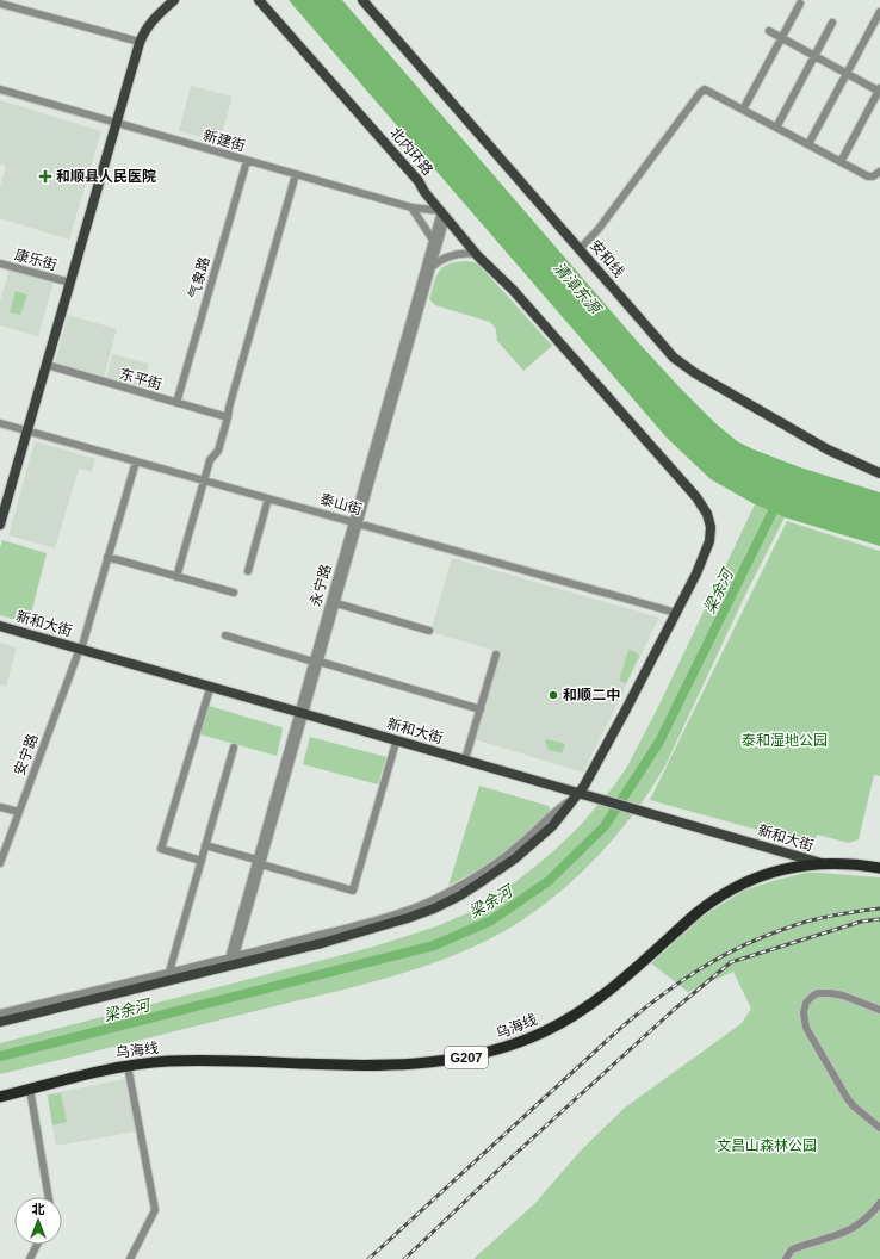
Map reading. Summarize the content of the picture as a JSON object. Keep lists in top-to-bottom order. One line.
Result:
{"streets":{"highway":["乌海线","G207"],"main road":["北内环路","安和线","新和大街"],"street":["新建街","康乐街","气象路","东平街","泰山街","永宁路","安宁路"]},"crossings":[["新建街","气象路"],["新建街","永宁路"],["气象路","东平街"],["泰山街","永宁路"],["泰山街","安宁路"],["永宁路","新和大街"],["新和大街","安宁路"],["新和大街","乌海线"]],"water":["清漳东源","梁余河"],"parks":["泰和湿地公园","文昌山森林公园"],"places":{"health":["和顺县人民医院"],"other":["和顺二中"]},"north":"top"}
